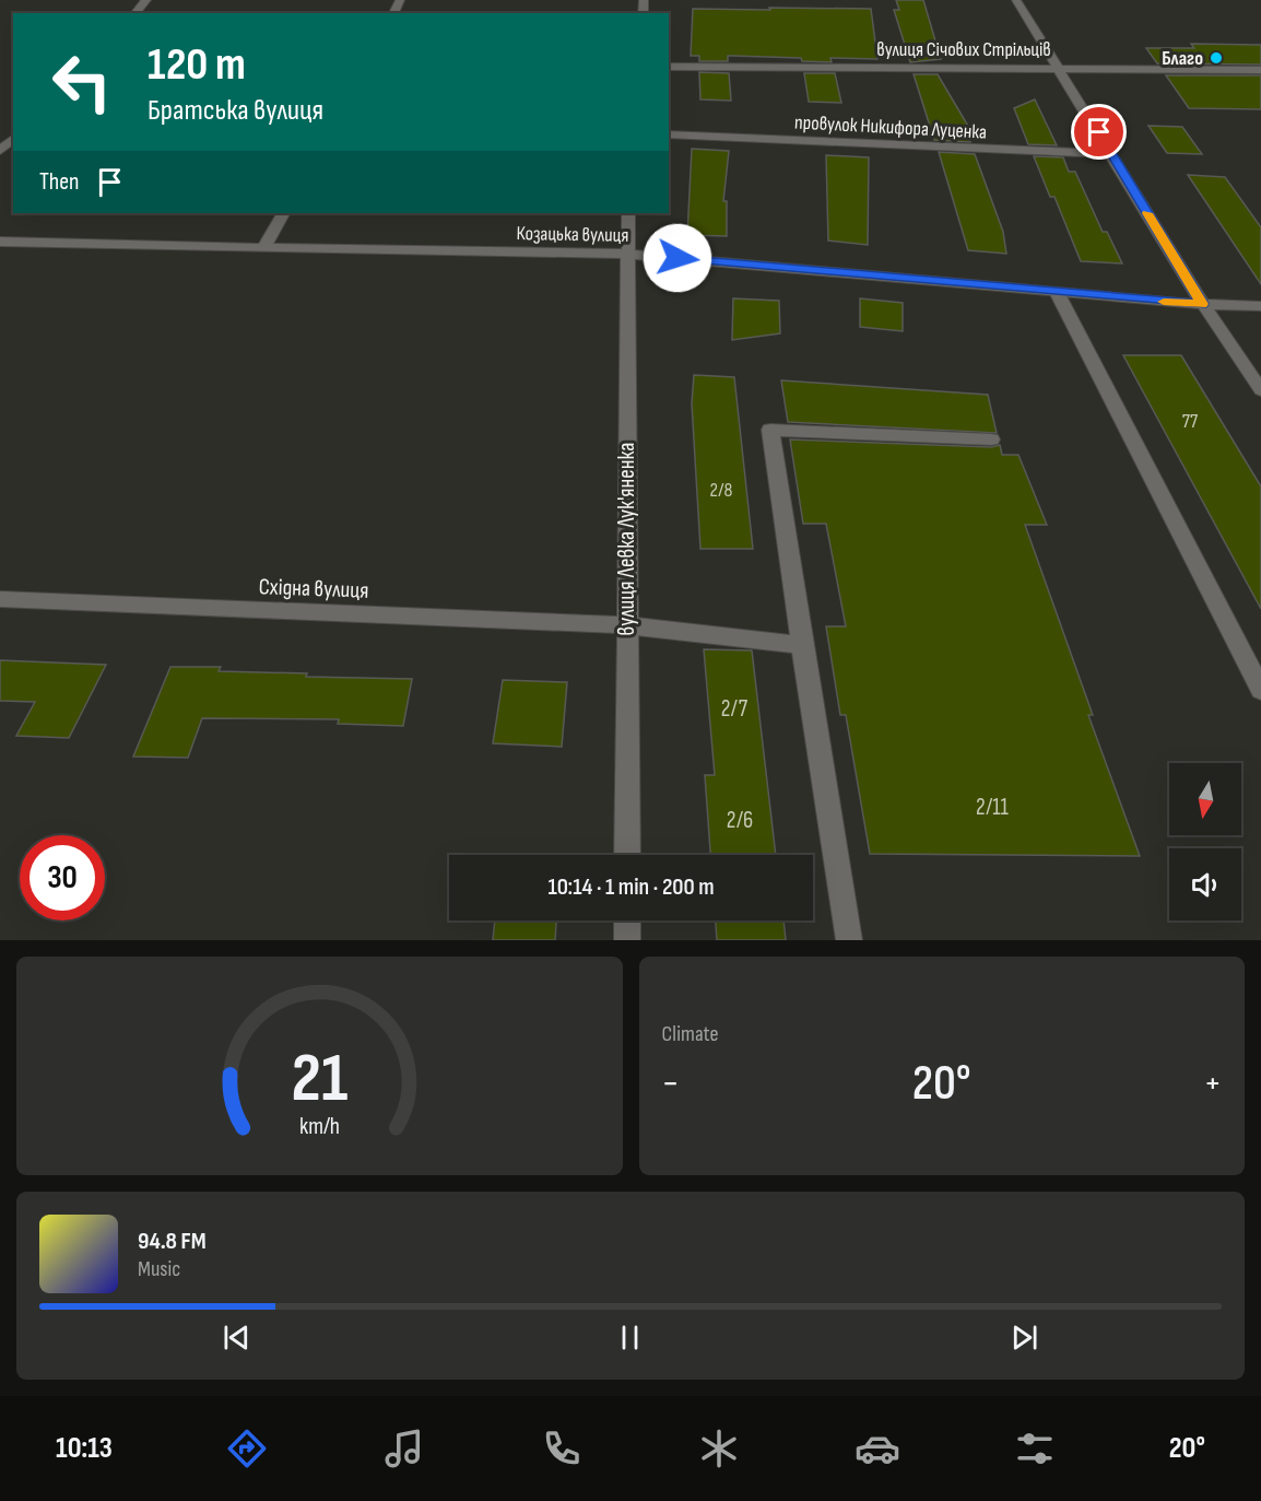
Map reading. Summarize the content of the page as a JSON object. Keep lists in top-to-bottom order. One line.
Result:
{"streets":{"street":["вулиця Січових Стрільців","провулок Никифора Луценка","Козацька вулиця","вулиця Левка Лук'яненка","Східна вулиця"]},"crossings":[["Козацька вулиця","вулиця Левка Лук'яненка"],["вулиця Левка Лук'яненка","Східна вулиця"]],"places":["Благо"],"house_numbers":["77","2/8","2/7","2/11","2/6"],"north":"bottom","page":{"turn":["120 m","Братська вулиця"],"then":"Then","limit":"30","trip":"10:14 · 1 min · 200 m","tile":"Climate","heat":["−","20°","+"],"song":["94.8 FM","Music"],"tabs":["10:13","20°"],"gauge":["21","km/h"]}}
